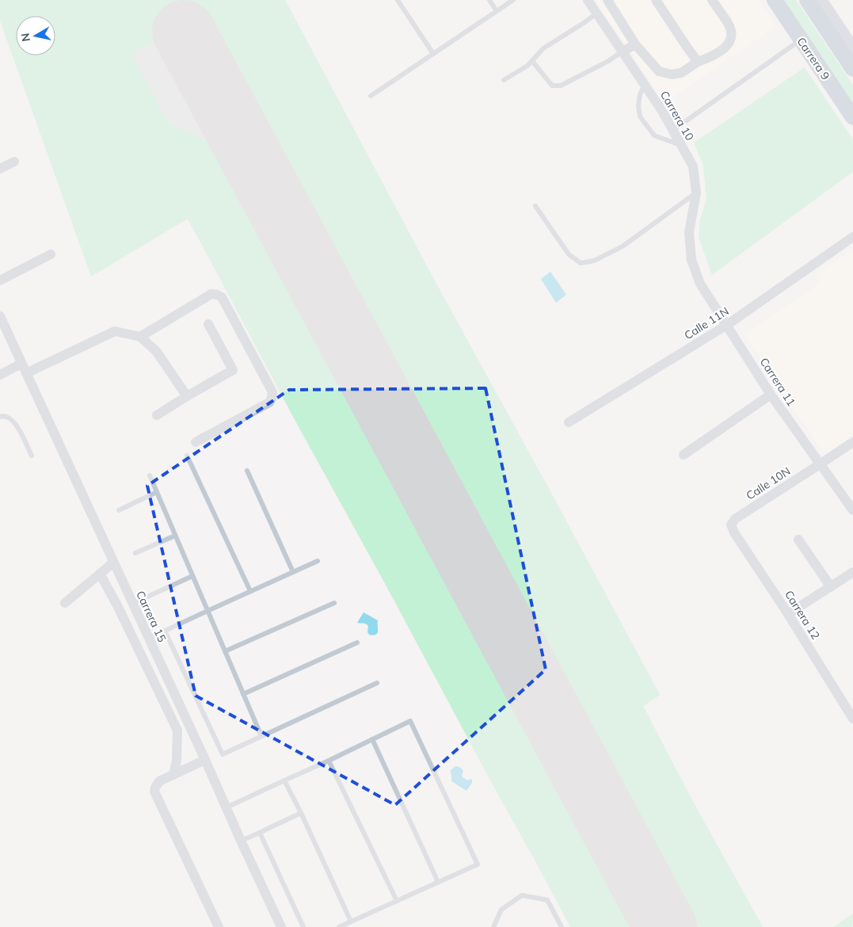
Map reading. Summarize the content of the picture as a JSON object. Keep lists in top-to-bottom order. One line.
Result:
{"streets":{"main road":["Carrera 9"],"street":["Carrera 10","Calle 11N","Carrera 11","Calle 10N","Carrera 12","Carrera 15"]},"crossings":[["Carrera 10","Carrera 11"],["Calle 11N","Carrera 11"],["Carrera 11","Calle 10N"],["Calle 10N","Carrera 12"]],"north":"left"}
